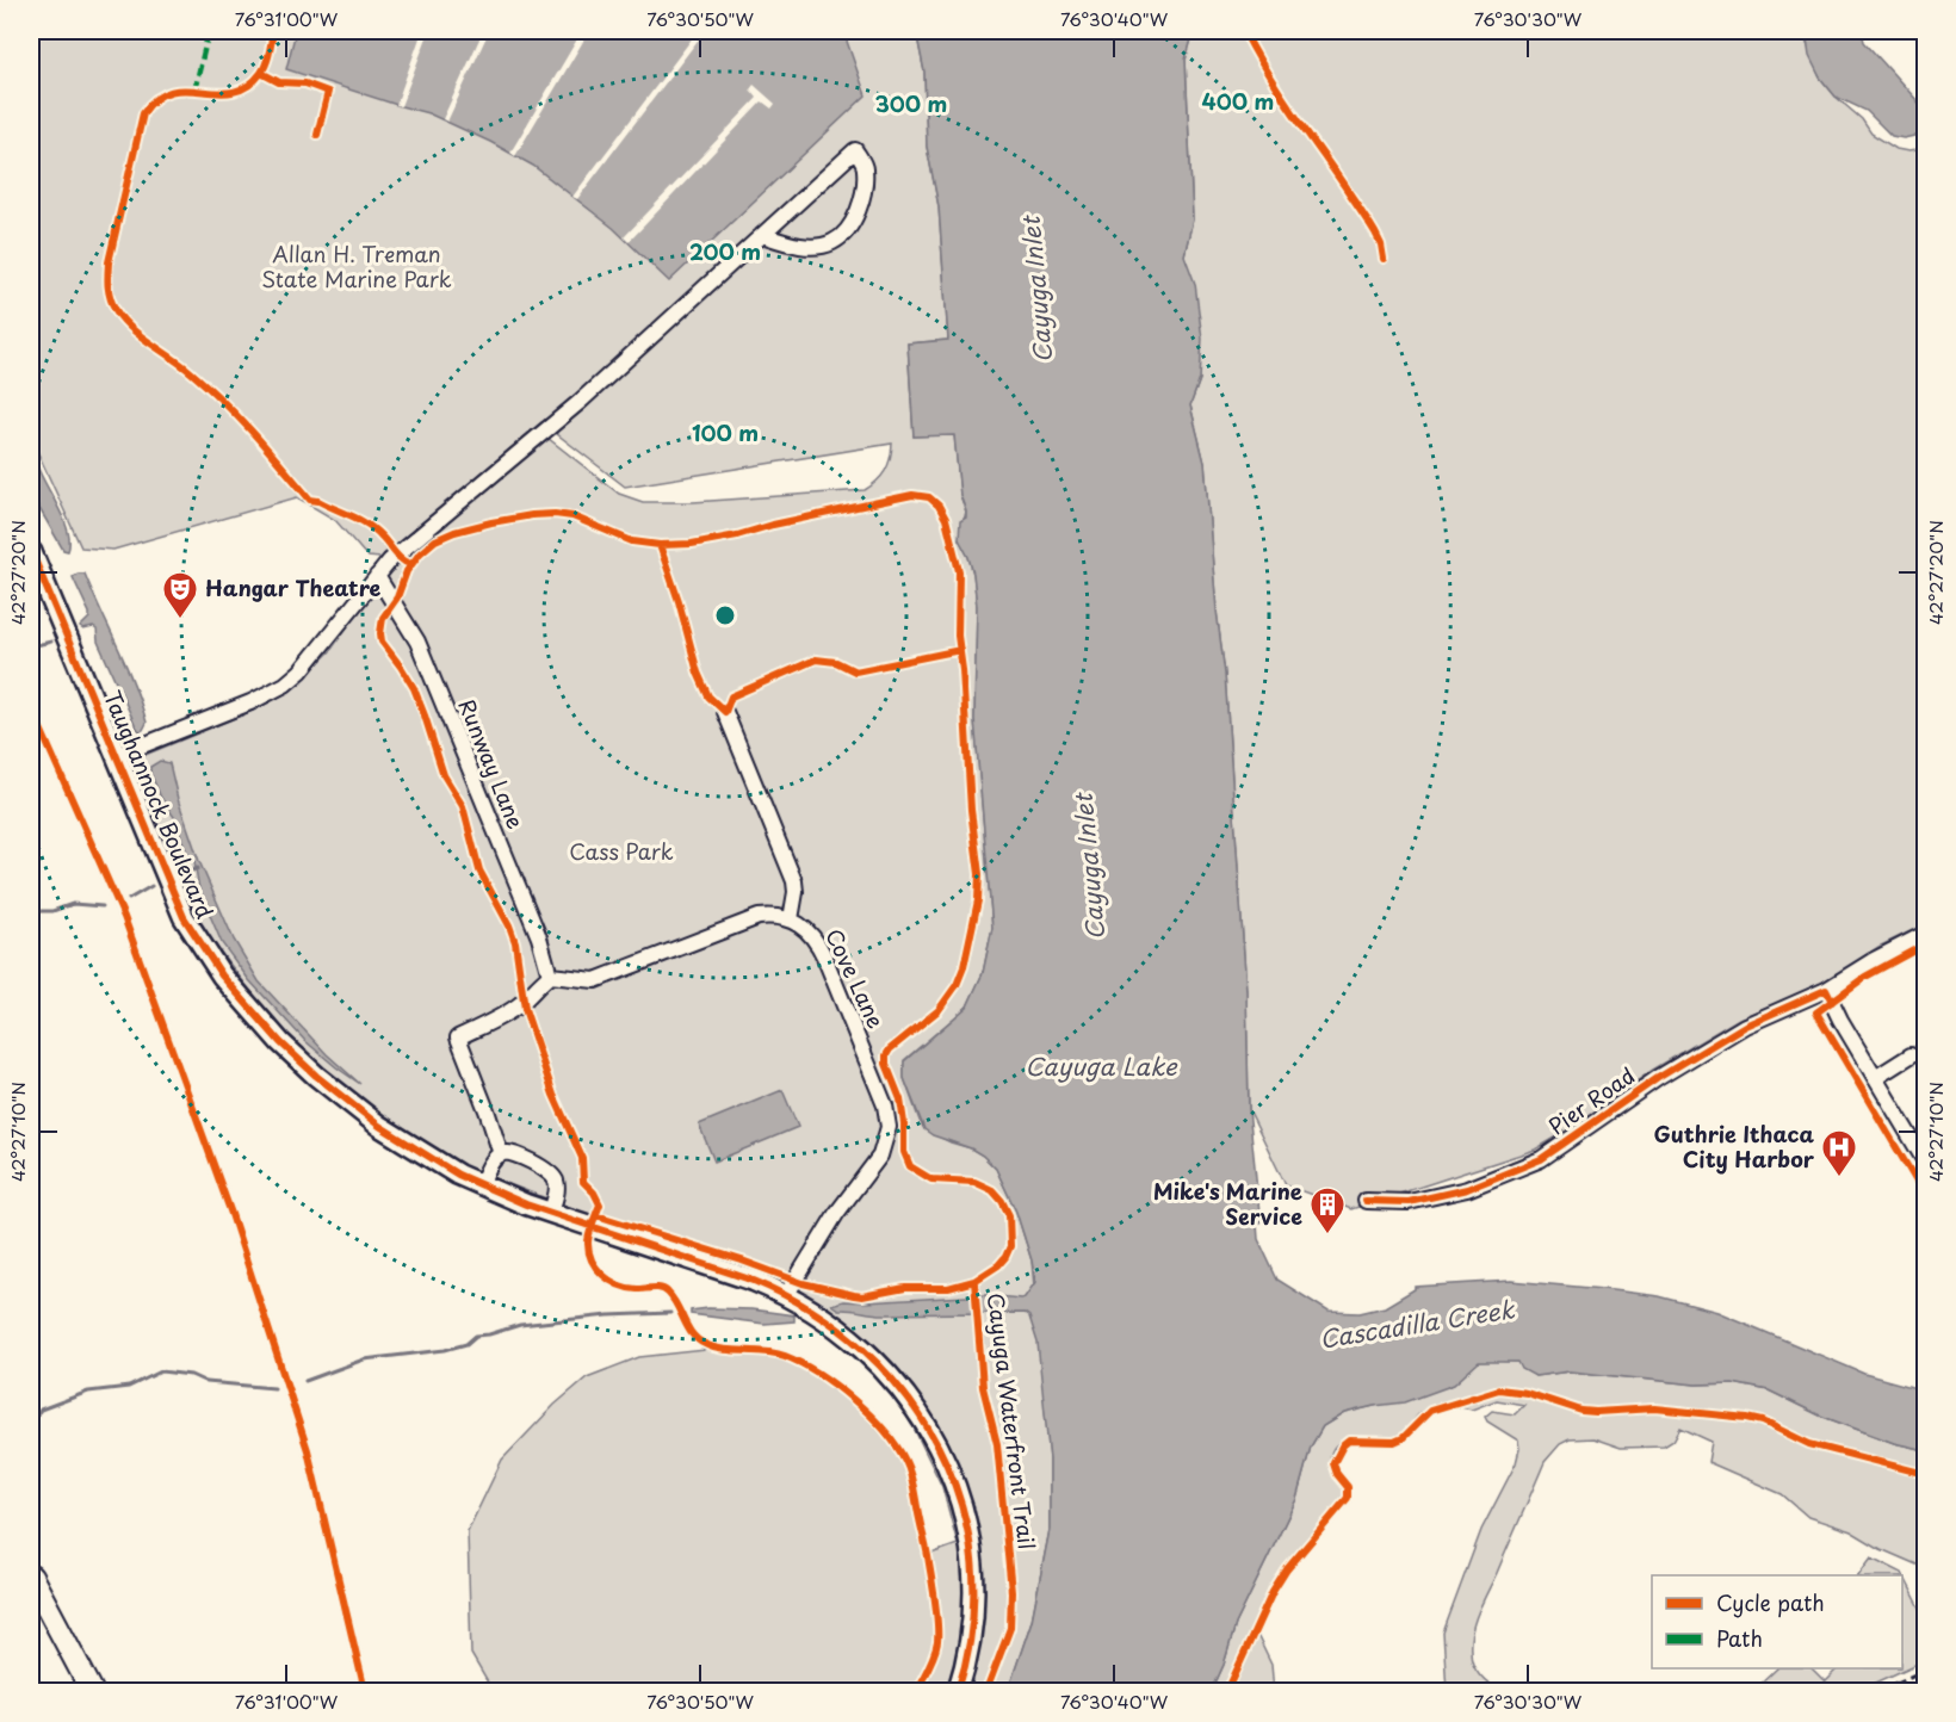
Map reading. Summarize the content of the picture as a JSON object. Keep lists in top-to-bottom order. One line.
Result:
{"streets":{"main road":["Taughannock Boulevard"],"street":["Runway Lane","Cove Lane","Pier Road"],"cycle path":["Cayuga Waterfront Trail"]},"crossings":[["Taughannock Boulevard","Cove Lane"]],"water":["Cayuga Inlet","Cayuga Lake","Cascadilla Creek"],"parks":["Allan H. Treman State Marine Park","Cass Park"],"places":{"theatre":["Hangar Theatre"],"hospital":["Guthrie Ithaca City Harbor"],"building":["Mike's Marine Service"]},"legend":["Cycle path","Path"],"coordinates":["76°31'00\"W","76°30'50\"W","76°30'40\"W","76°30'30\"W","42°27'20\"N","42°27'10\"N"],"rings":["400 m","300 m","200 m","100 m"]}
